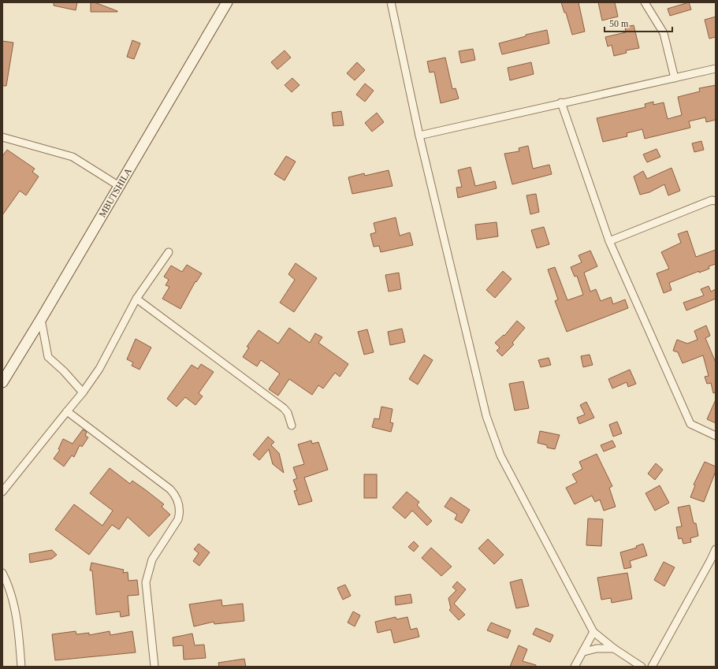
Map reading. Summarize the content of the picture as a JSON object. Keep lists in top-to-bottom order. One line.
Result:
{"streets":{"street":["MBUTSHILA"]},"scale_bar":"50 m"}
